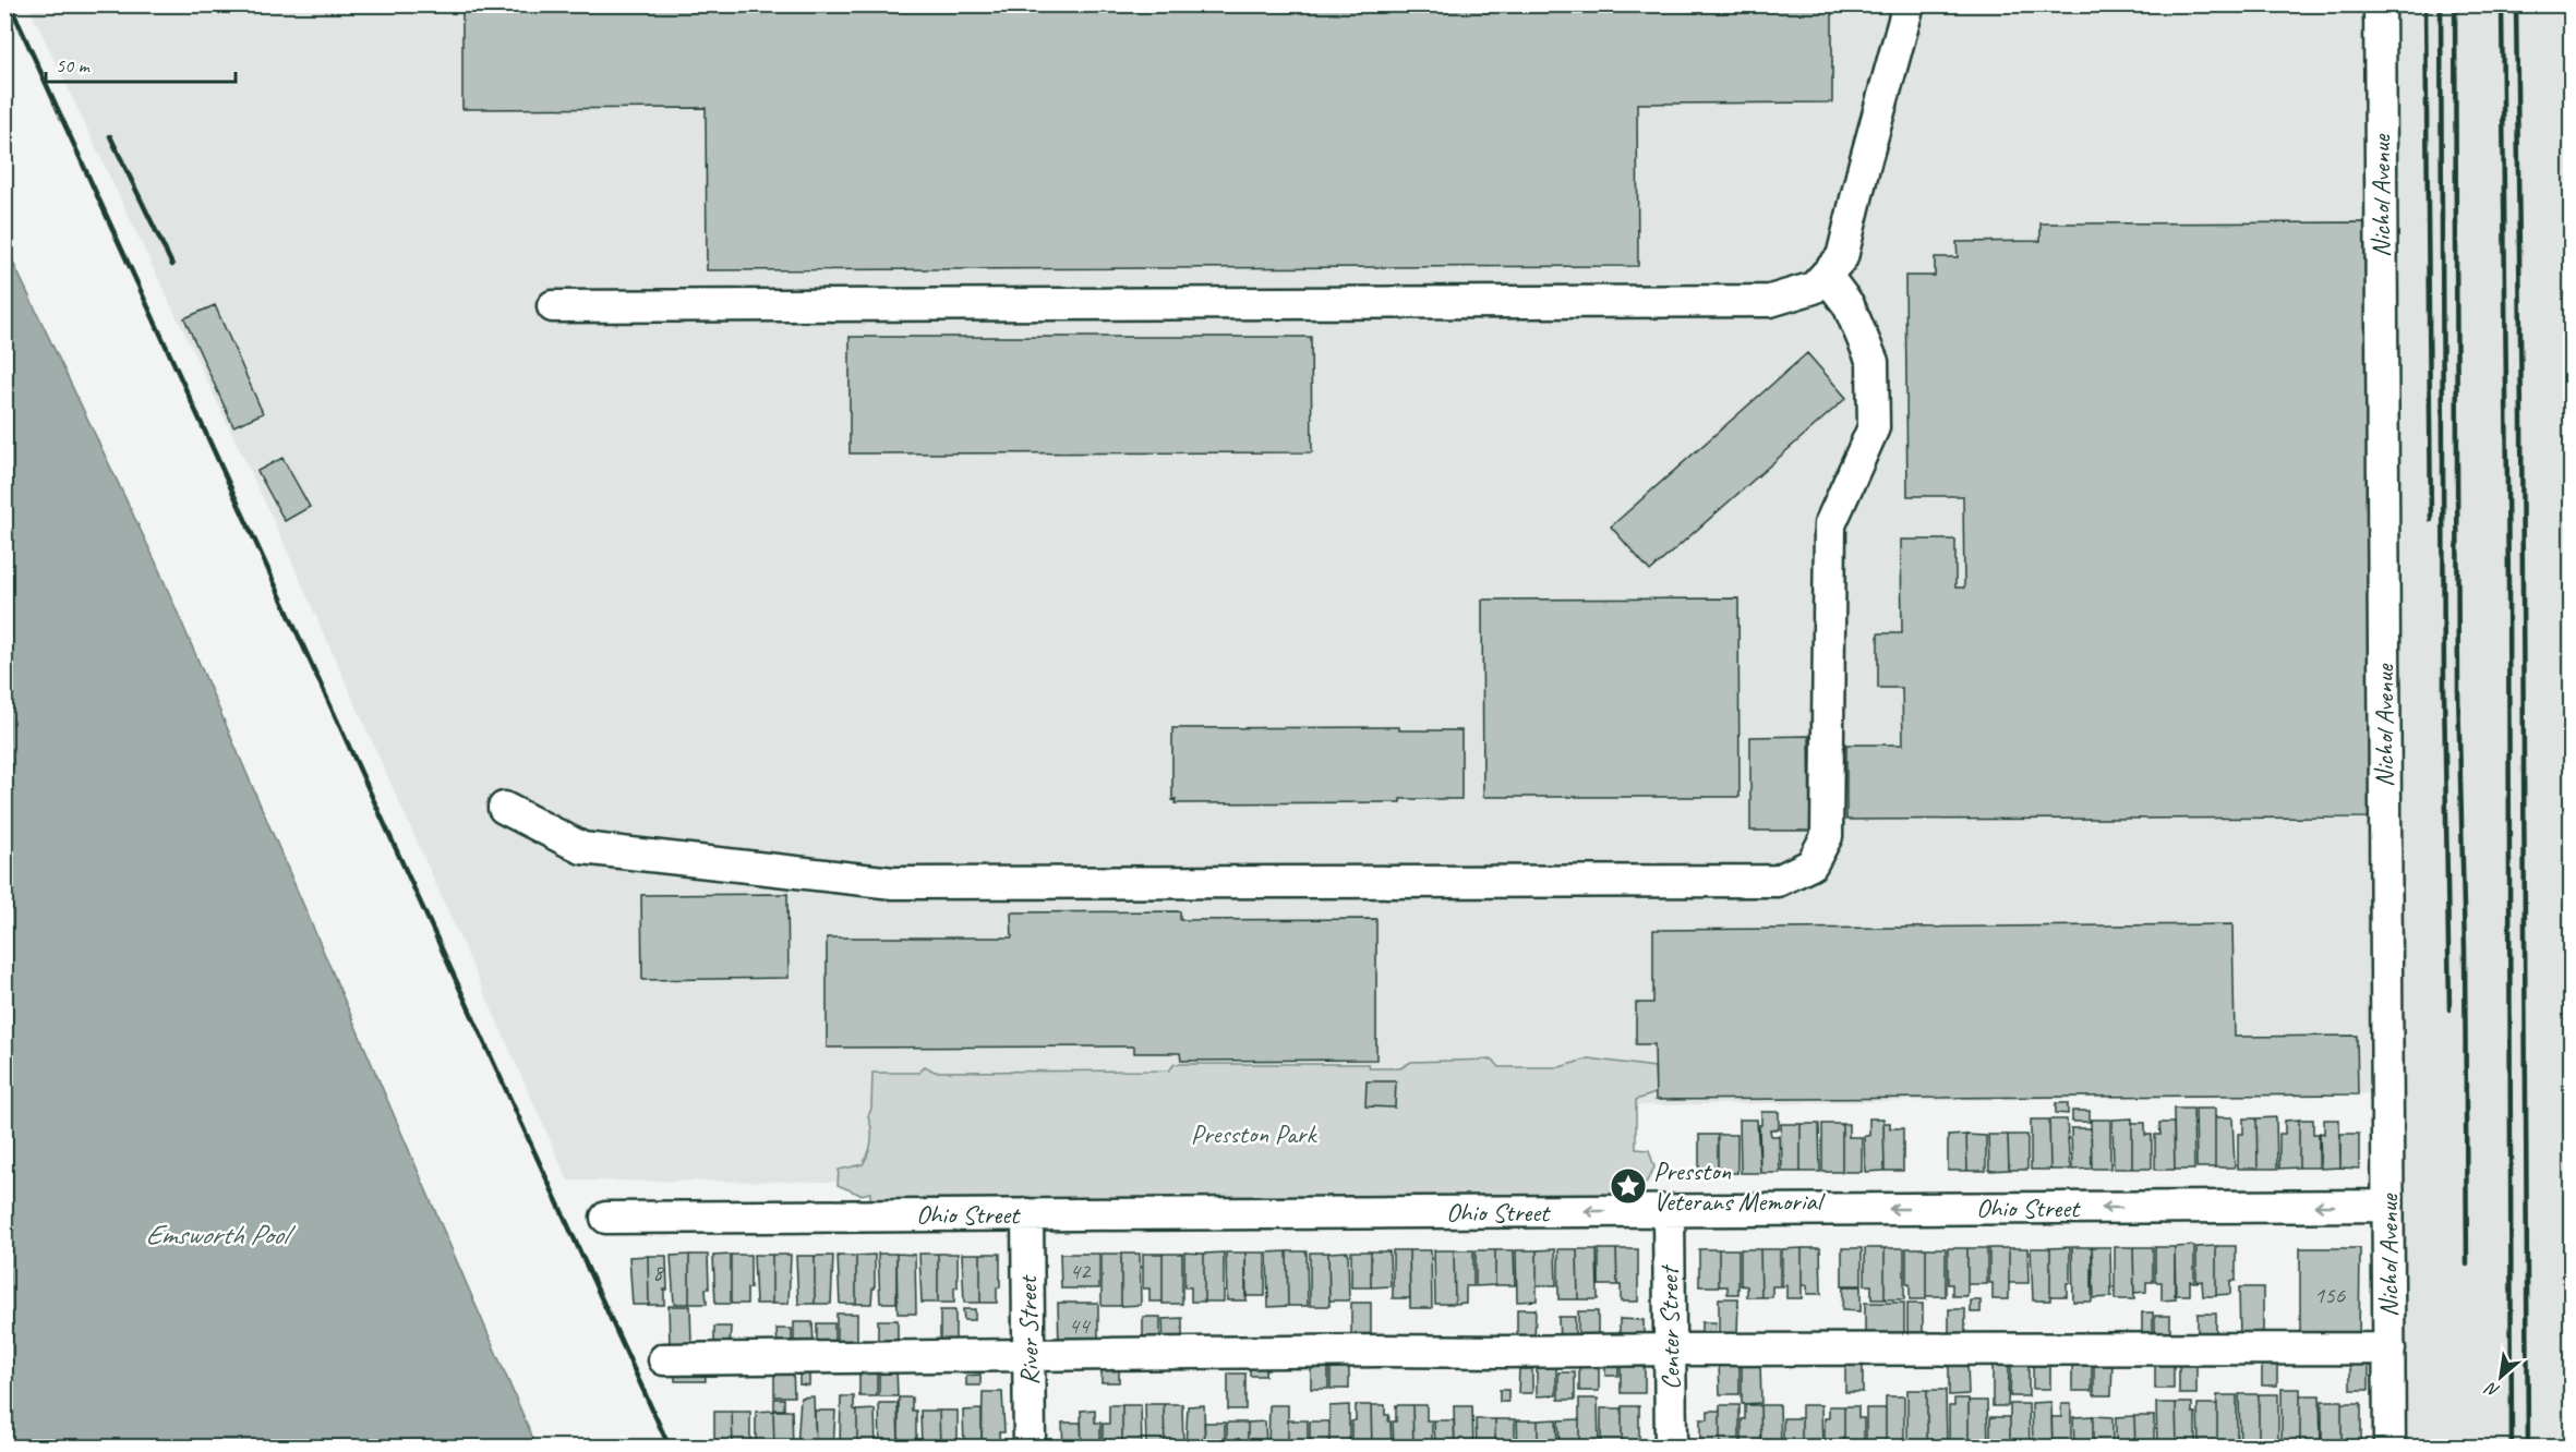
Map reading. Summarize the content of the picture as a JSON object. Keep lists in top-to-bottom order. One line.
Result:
{"streets":{"street":["Nichol Avenue","Ohio Street","Center Street","River Street"]},"crossings":[["Nichol Avenue","Ohio Street"],["Ohio Street","Center Street"],["Ohio Street","River Street"]],"water":["Emsworth Pool"],"parks":["Presston Park"],"places":{"place":["Presston Veterans Memorial"]},"house_numbers":["42","8","156","44"],"scale_bar":"50 m","north":"bottom left"}
